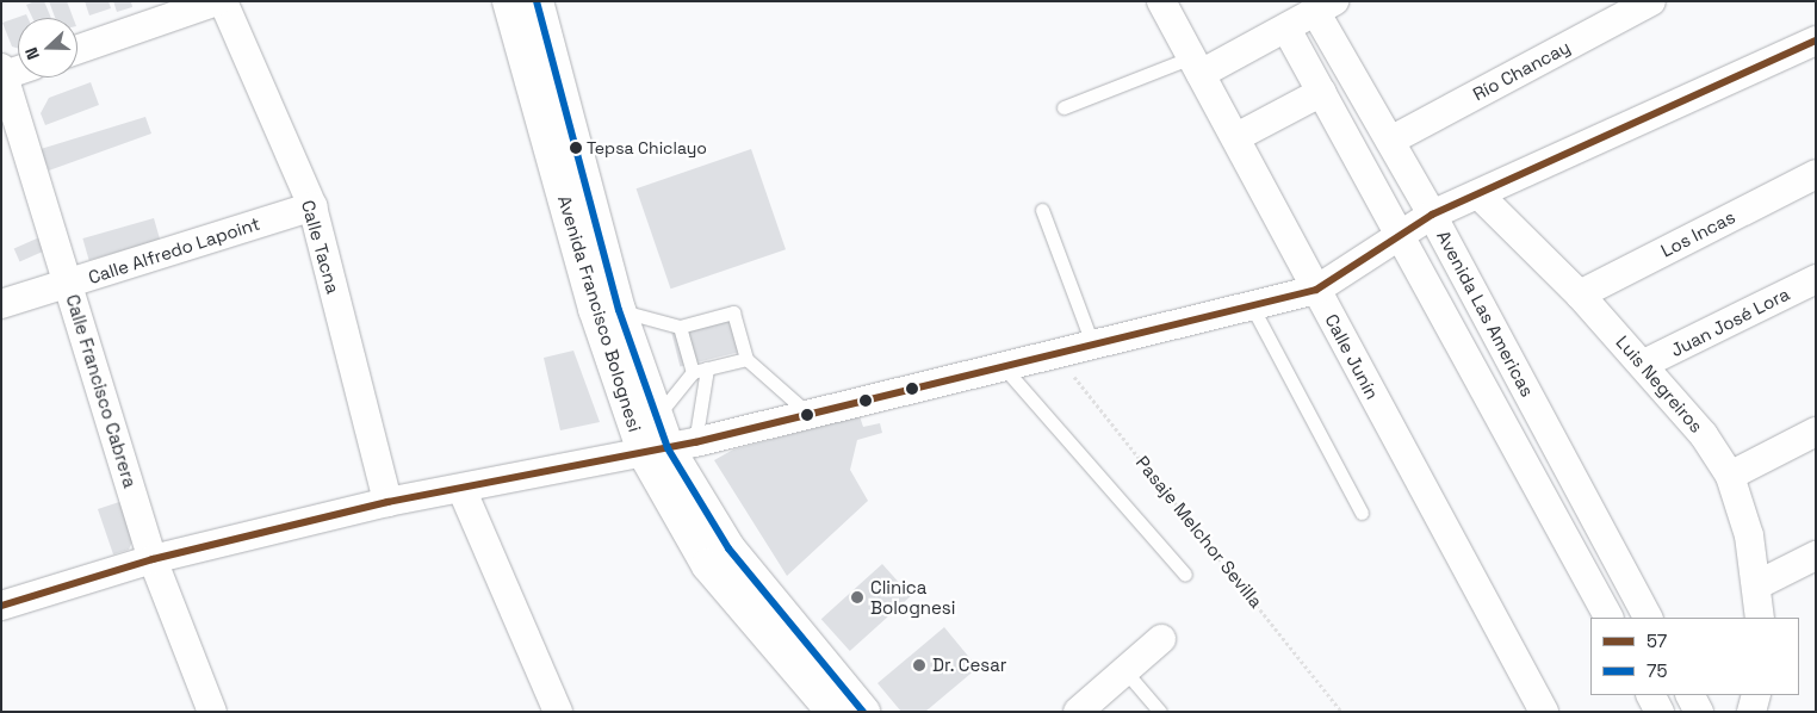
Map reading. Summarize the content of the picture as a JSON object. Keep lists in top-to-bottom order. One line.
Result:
{"streets":{"main road":["Avenida Francisco Bolognesi"],"street":["Río Chancay","Los Incas","Calle Tacna","Calle Alfredo Lapoint","Avenida Las Americas","Juan José Lora","Calle Junín","Luis Negreiros","Calle Francisco Cabrera"],"path":["Pasaje Melchor Sevilla"]},"crossings":[["Río Chancay","Avenida Las Americas"],["Los Incas","Luis Negreiros"],["Calle Tacna","Calle Alfredo Lapoint"],["Calle Alfredo Lapoint","Calle Francisco Cabrera"],["Juan José Lora","Luis Negreiros"]],"places":["Tepsa Chiclayo","Clinica Bolognesi","Dr. Cesar"],"lines":["transit line 75","transit line 57"],"legend":["57","75"],"north":"left"}
